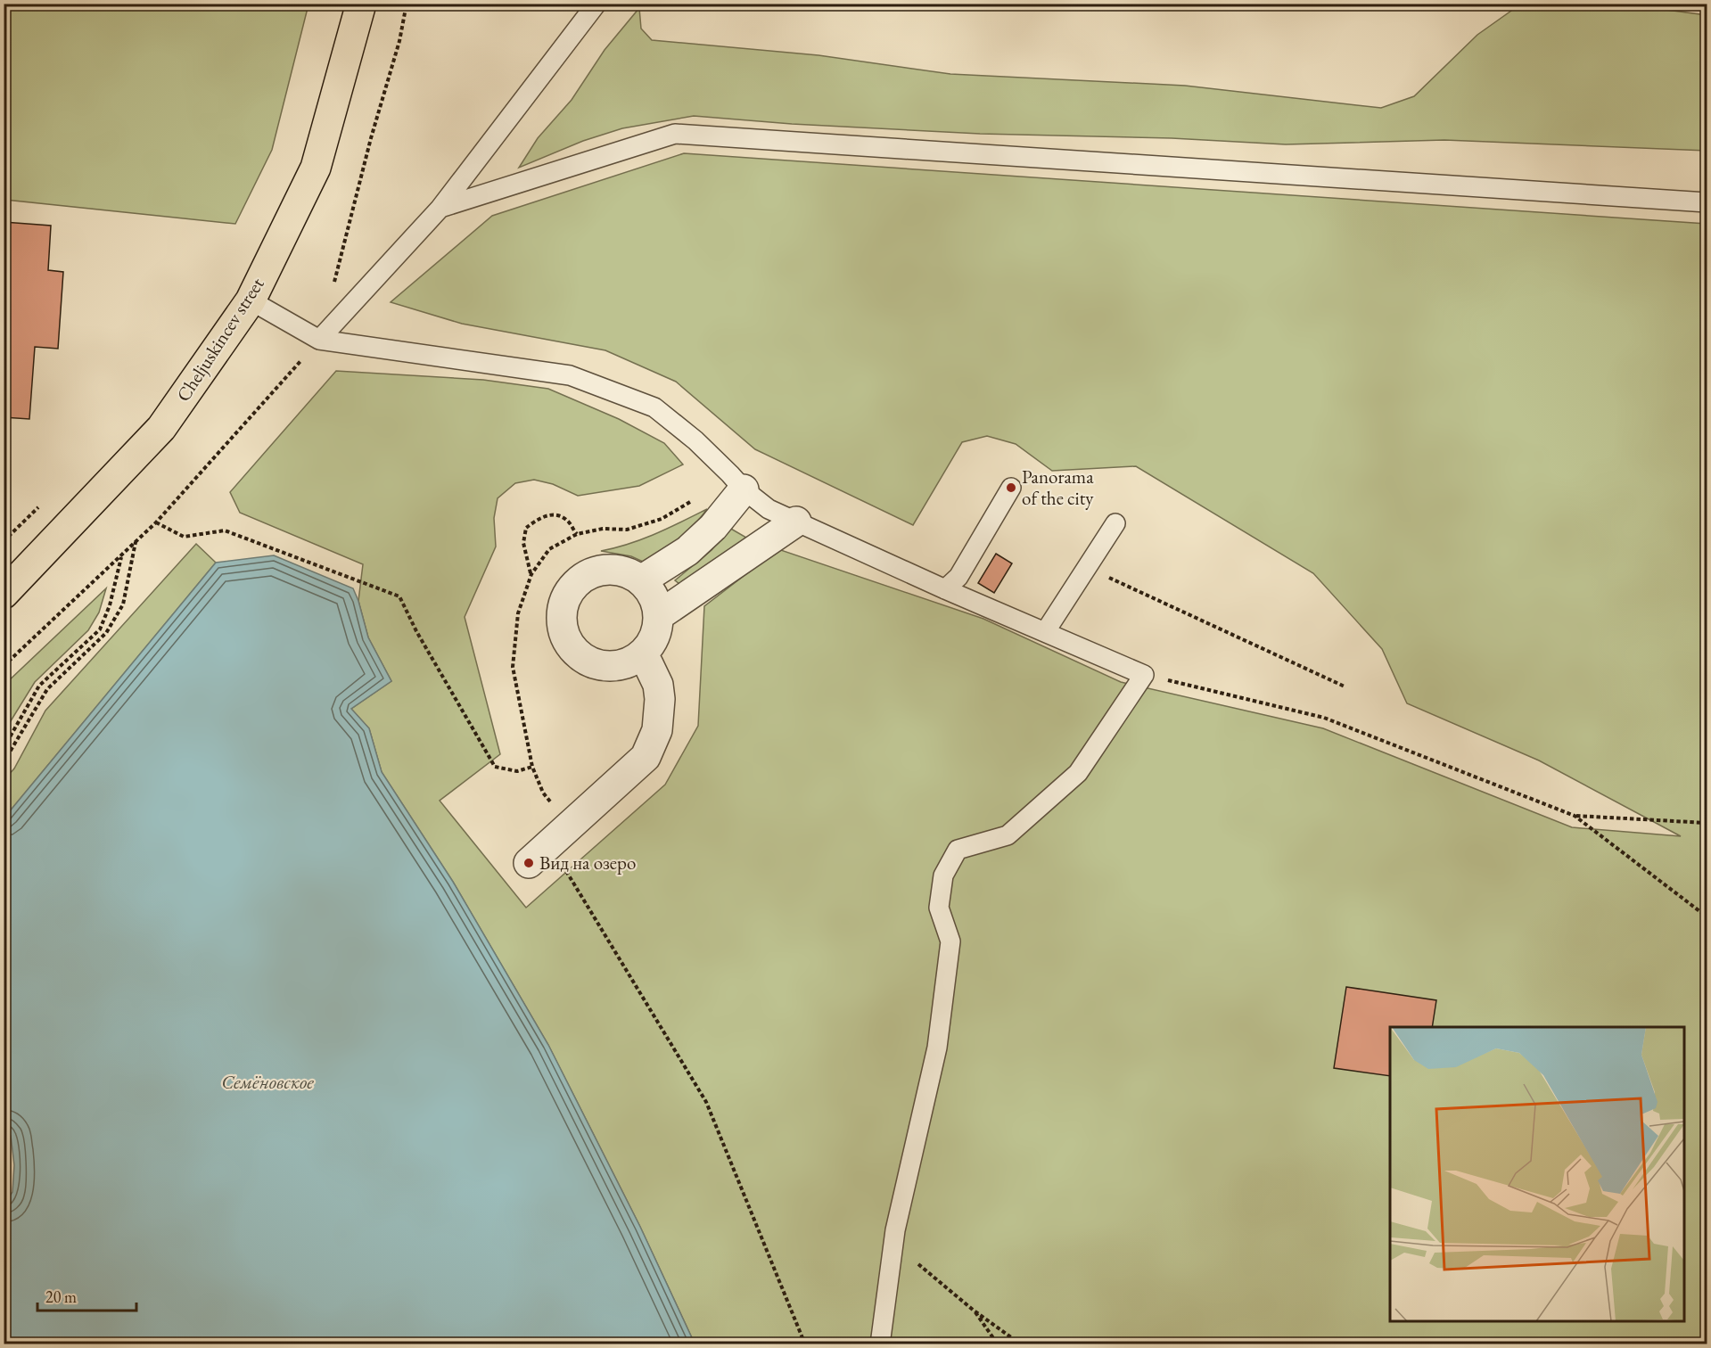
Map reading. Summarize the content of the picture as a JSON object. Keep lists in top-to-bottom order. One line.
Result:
{"streets":{"main road":["Cheljuskincev street"]},"water":["Семёновское"],"places":["Panorama of the city","Вид на озеро"],"scale_bar":"20 m"}
